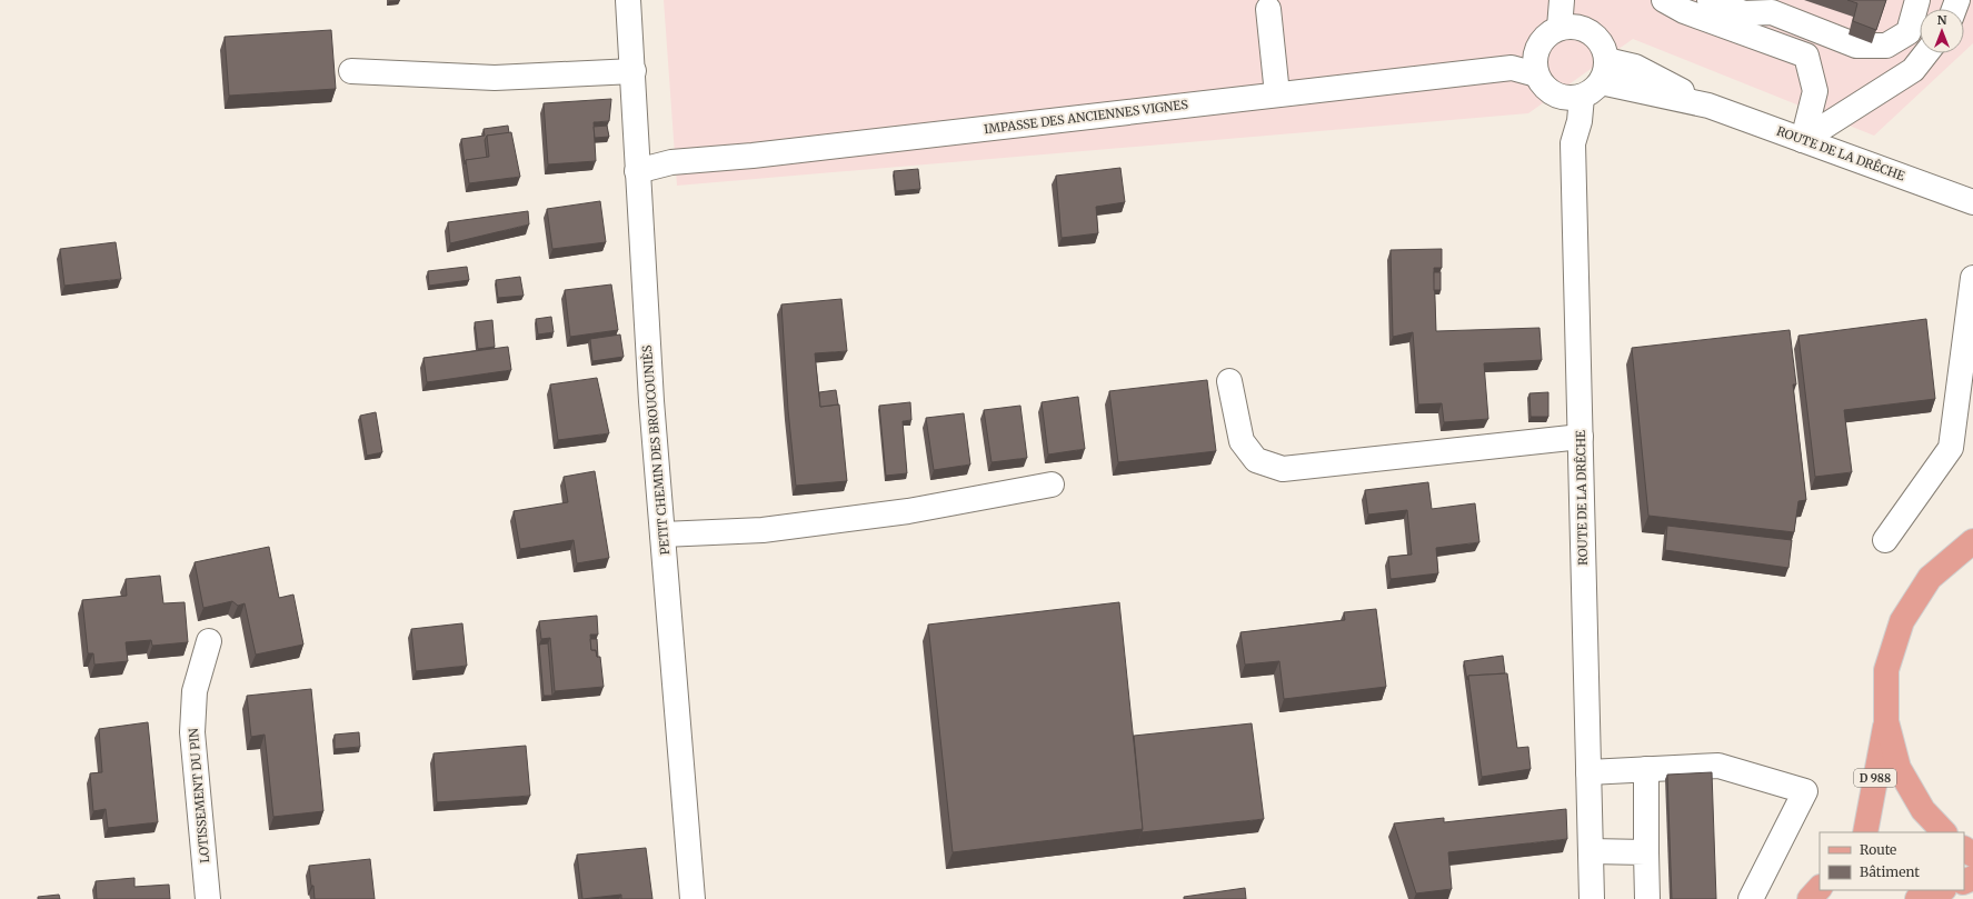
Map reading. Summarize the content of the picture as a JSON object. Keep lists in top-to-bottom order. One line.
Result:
{"streets":{"main road":["D 988"],"street":["IMPASSE DES ANCIENNES VIGNES","ROUTE DE LA DRÊCHE","PETIT CHEMIN DES BROUCOUNIÈS","LOTISSEMENT DU PIN"]},"crossings":[["IMPASSE DES ANCIENNES VIGNES","ROUTE DE LA DRÊCHE"],["IMPASSE DES ANCIENNES VIGNES","PETIT CHEMIN DES BROUCOUNIÈS"]],"legend":["Route","Bâtiment"],"north":"top"}
